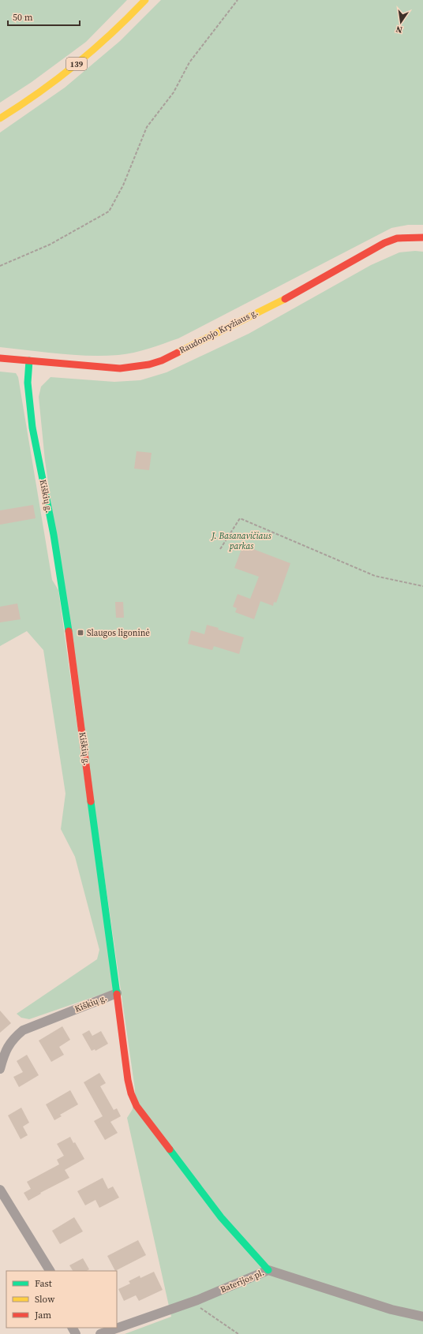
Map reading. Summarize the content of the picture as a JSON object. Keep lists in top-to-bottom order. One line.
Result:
{"streets":{"street":["139","Raudonojo Kryžiaus g.","Kiškių g.","Baterijos pl."]},"crossings":[["Raudonojo Kryžiaus g.","Kiškių g."]],"parks":["J. Basanavičiaus parkas"],"places":{"transit":["Slaugos ligoninė"]},"legend":["Fast","Slow","Jam"],"scale_bar":"50 m","north":"bottom"}
